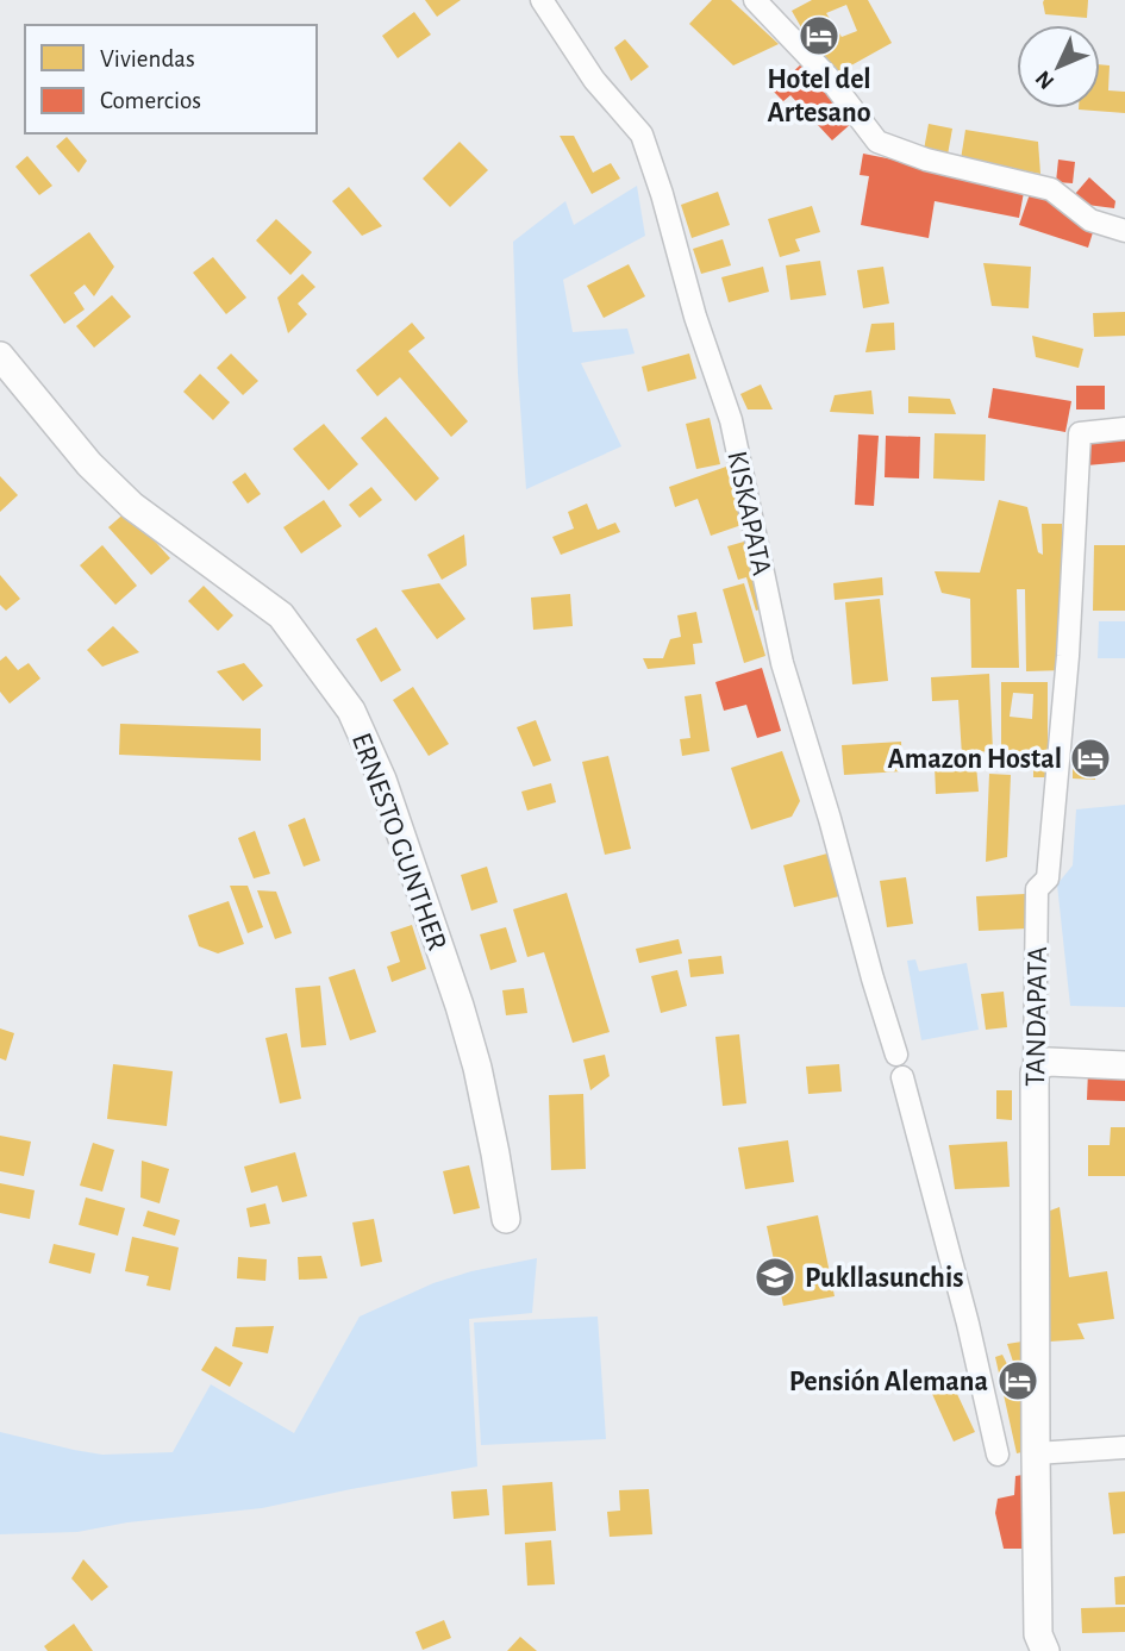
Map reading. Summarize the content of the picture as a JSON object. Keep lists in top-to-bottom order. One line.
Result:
{"streets":{"street":["KISKAPATA","ERNESTO GUNTHER","TANDAPATA"]},"places":{"hotel":["Hotel del Artesano","Amazon Hostal","Pensión Alemana"],"school or university":["Pukllasunchis"]},"legend":["Viviendas","Comercios"],"north":"bottom left"}
